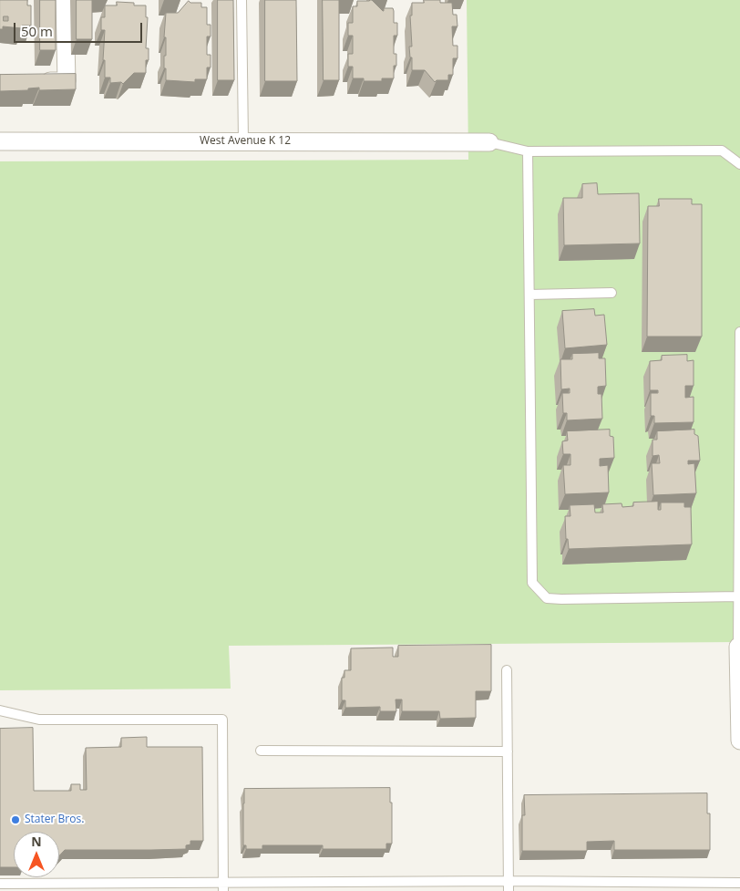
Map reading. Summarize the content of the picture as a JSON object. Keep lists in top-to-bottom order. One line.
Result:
{"streets":{"street":["West Avenue K 12"]},"places":["Stater Bros."],"scale_bar":"50 m","north":"top"}
